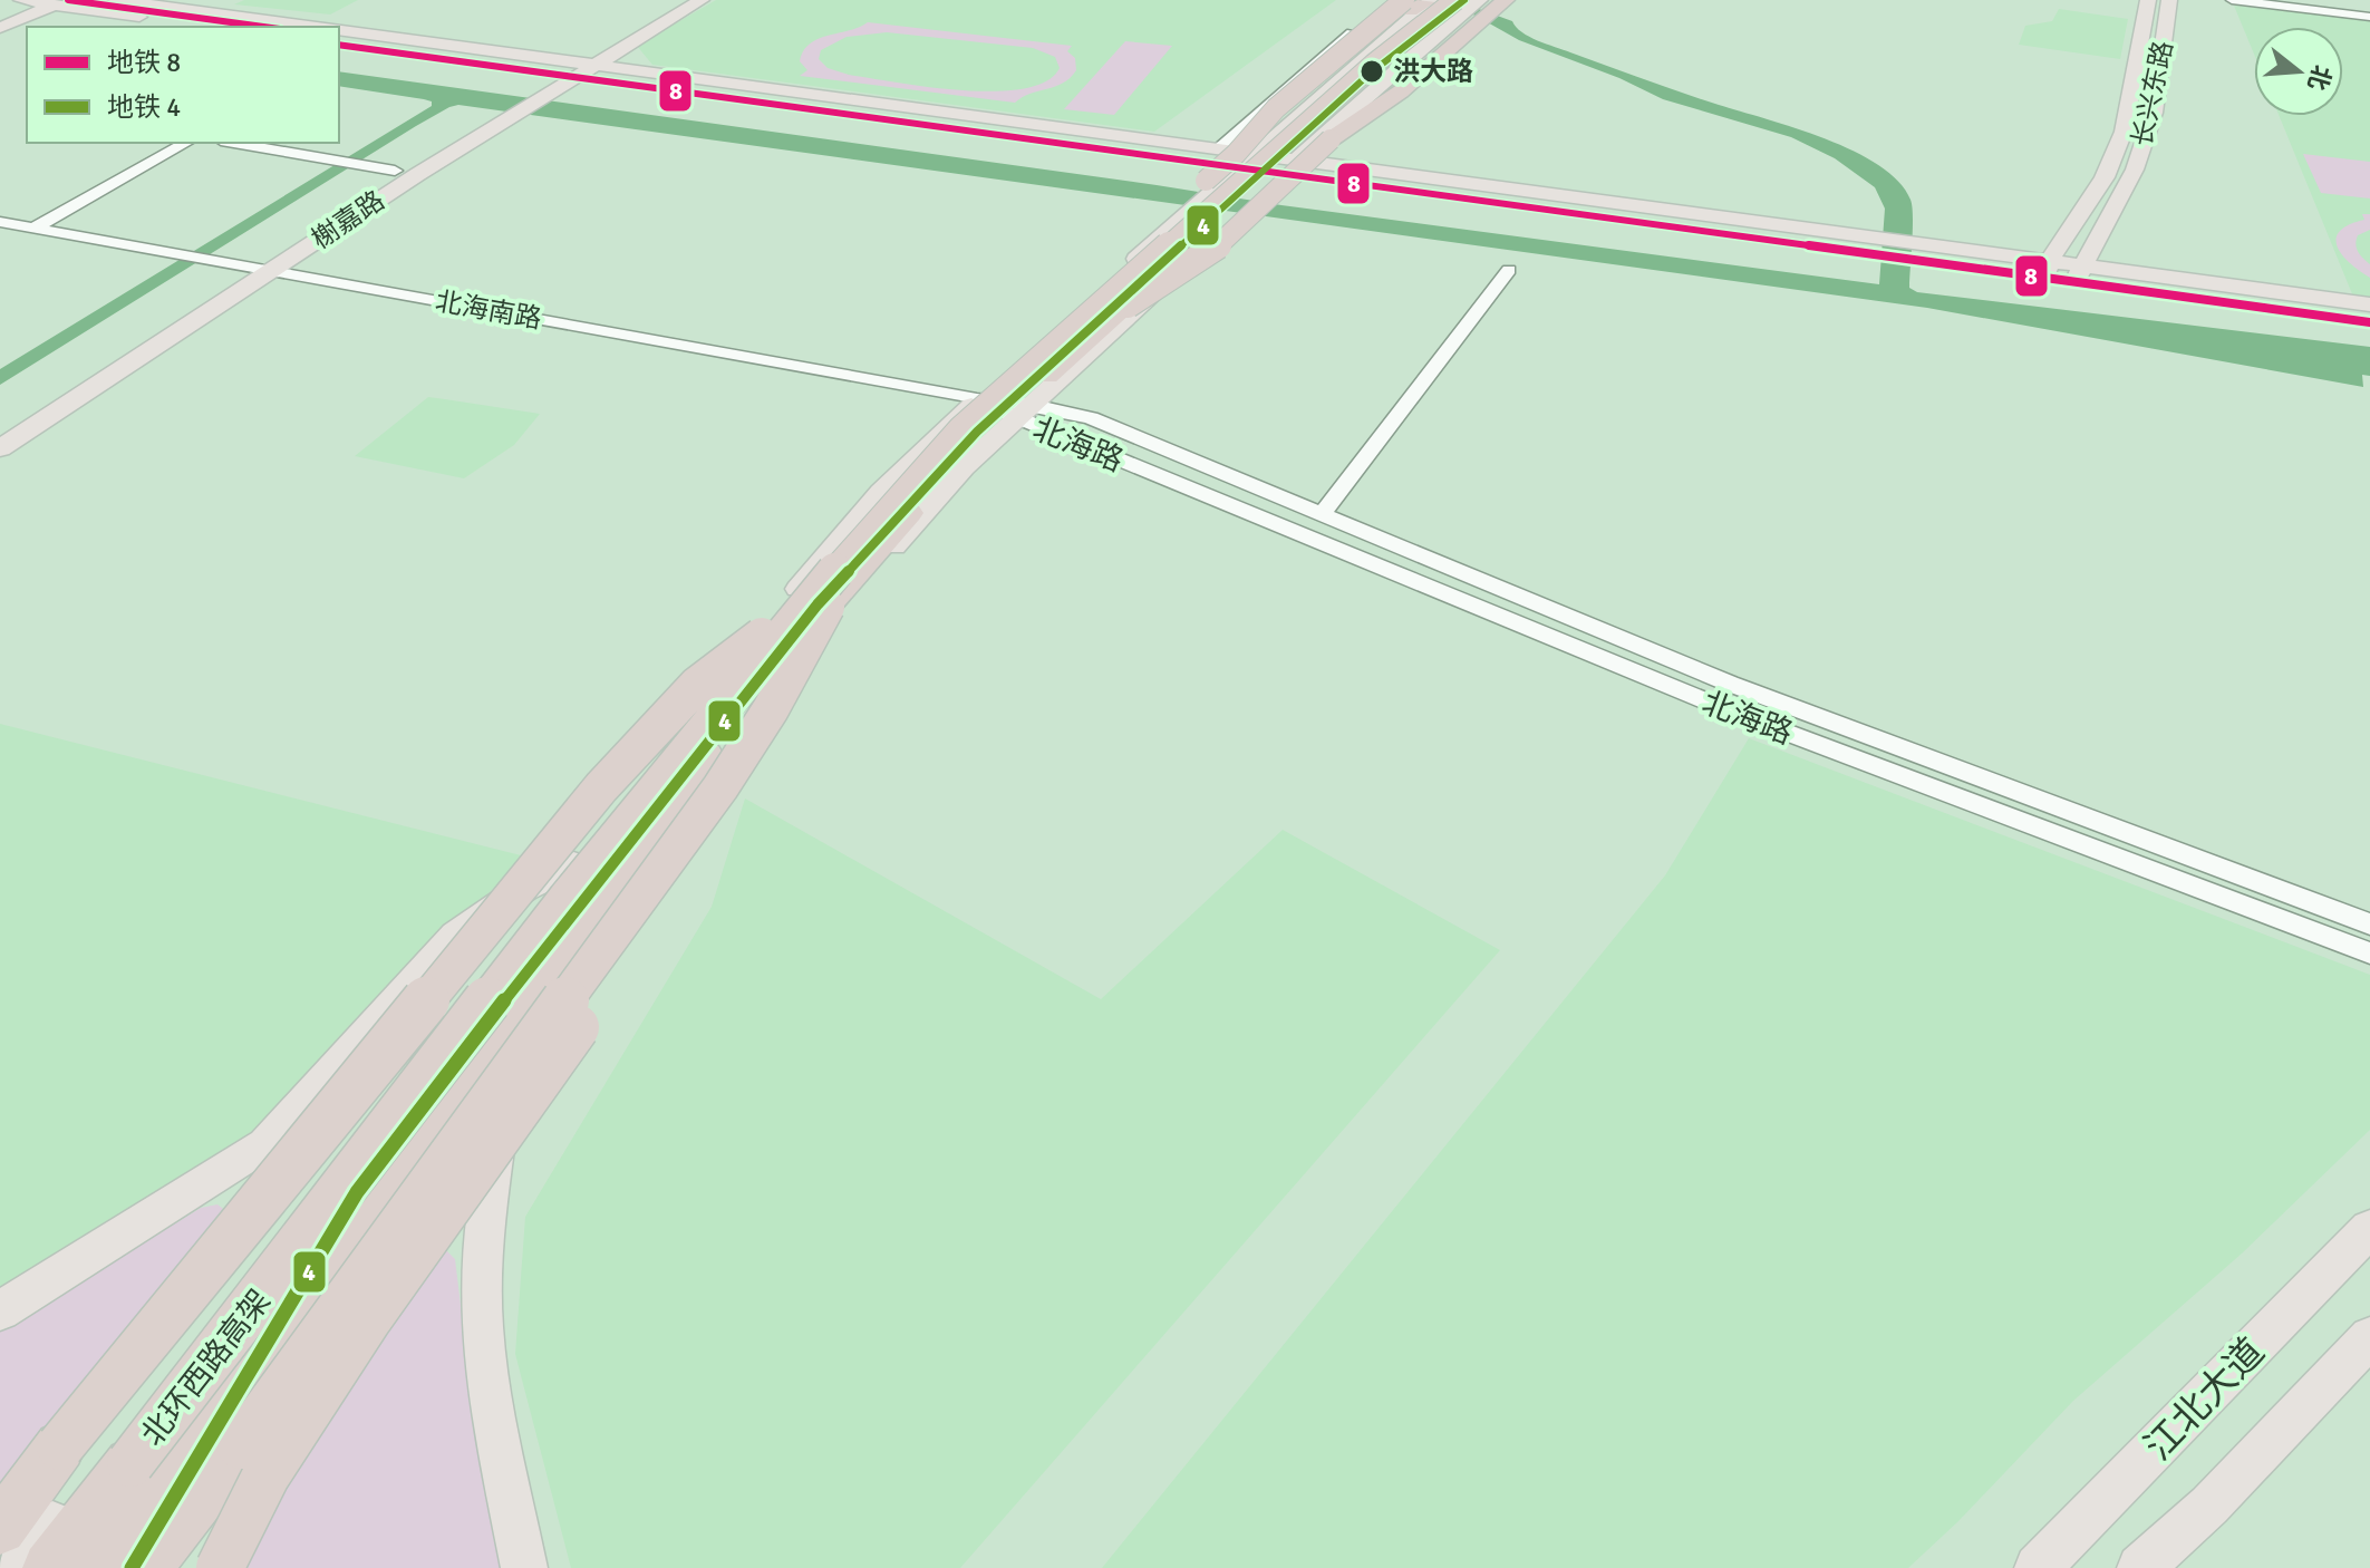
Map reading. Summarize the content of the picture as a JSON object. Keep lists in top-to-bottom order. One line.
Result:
{"streets":{"highway":["北环西路高架"],"main road":["长兴东路","榭嘉路","江北大道"],"street":["北海南路","北海路"]},"crossings":[["榭嘉路","北海南路"],["北海南路","北海路"]],"places":["洪大路"],"lines":["metro line 8","metro line 4"],"legend":["地铁 8","地铁 4"],"north":"right"}
